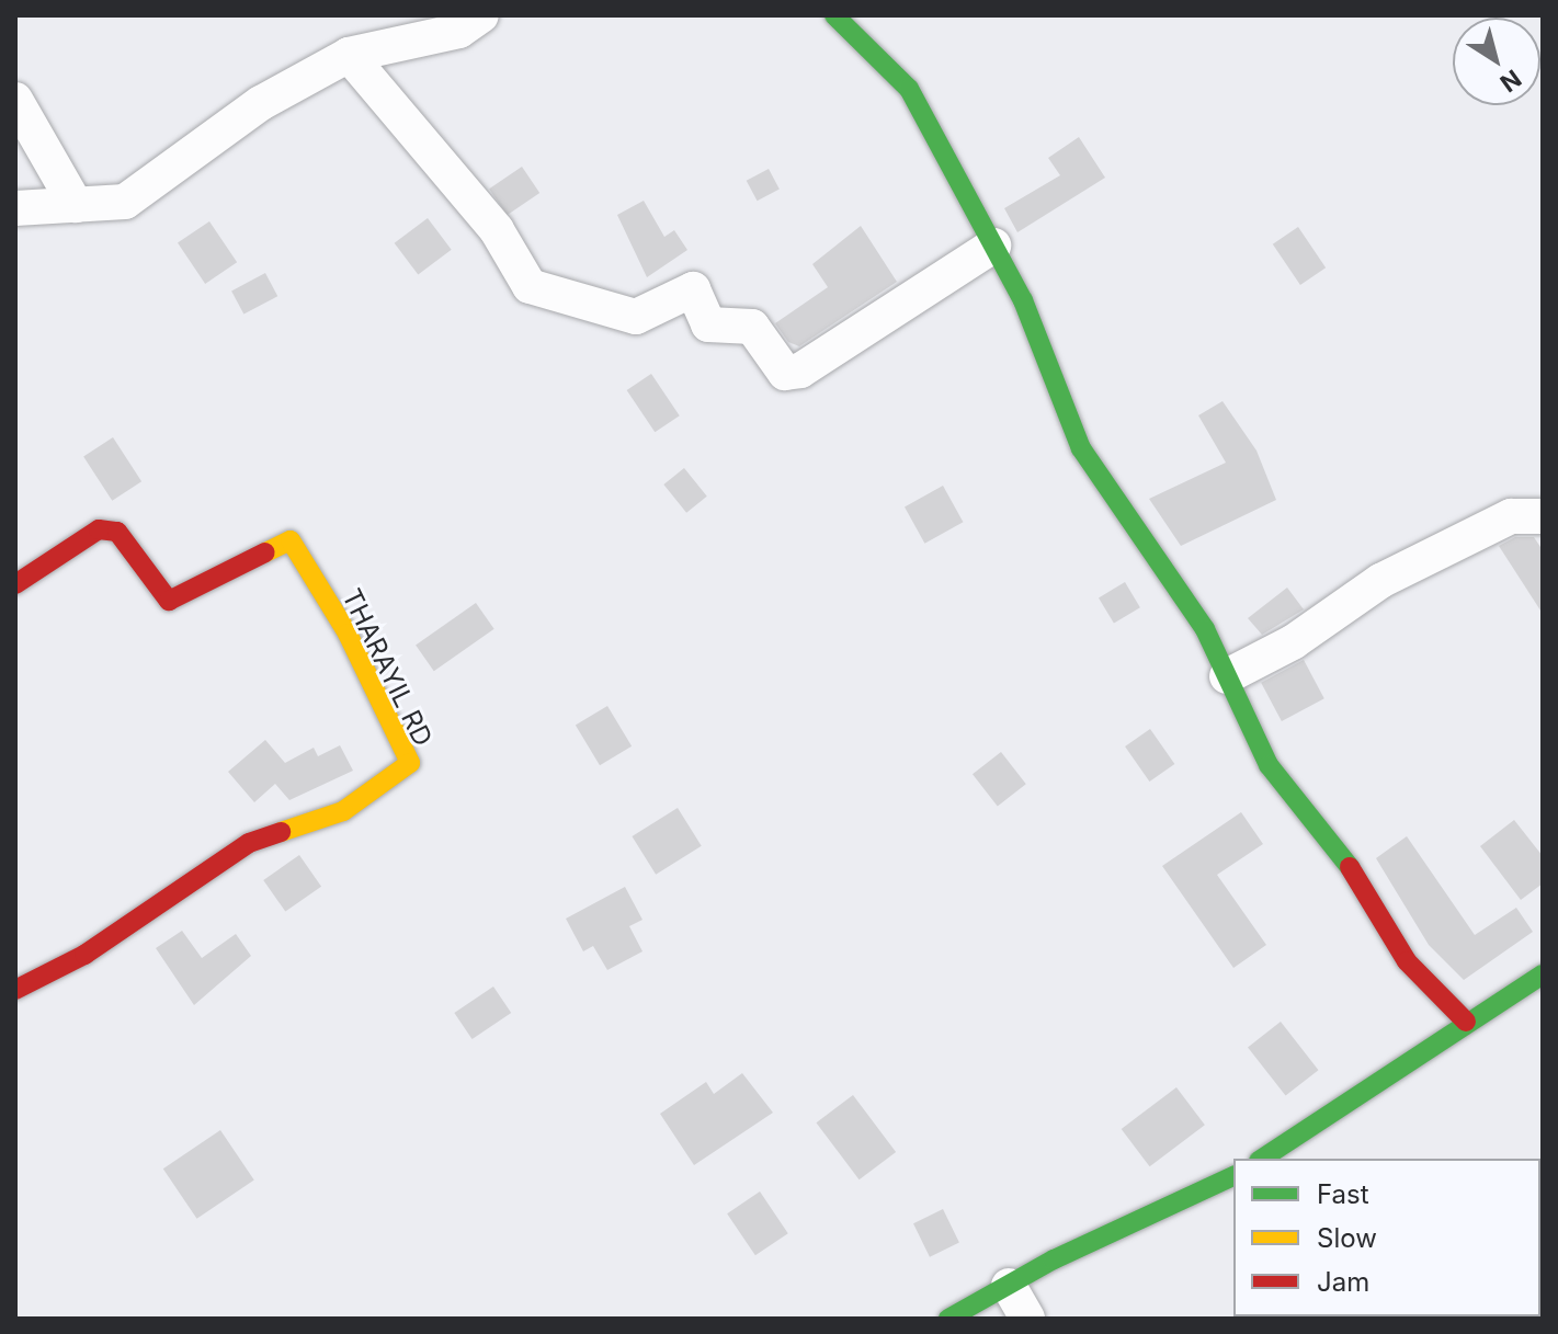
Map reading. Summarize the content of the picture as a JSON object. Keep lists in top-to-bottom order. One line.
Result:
{"streets":{"street":["THARAYIL RD"]},"legend":["Fast","Slow","Jam"],"north":"bottom right"}
